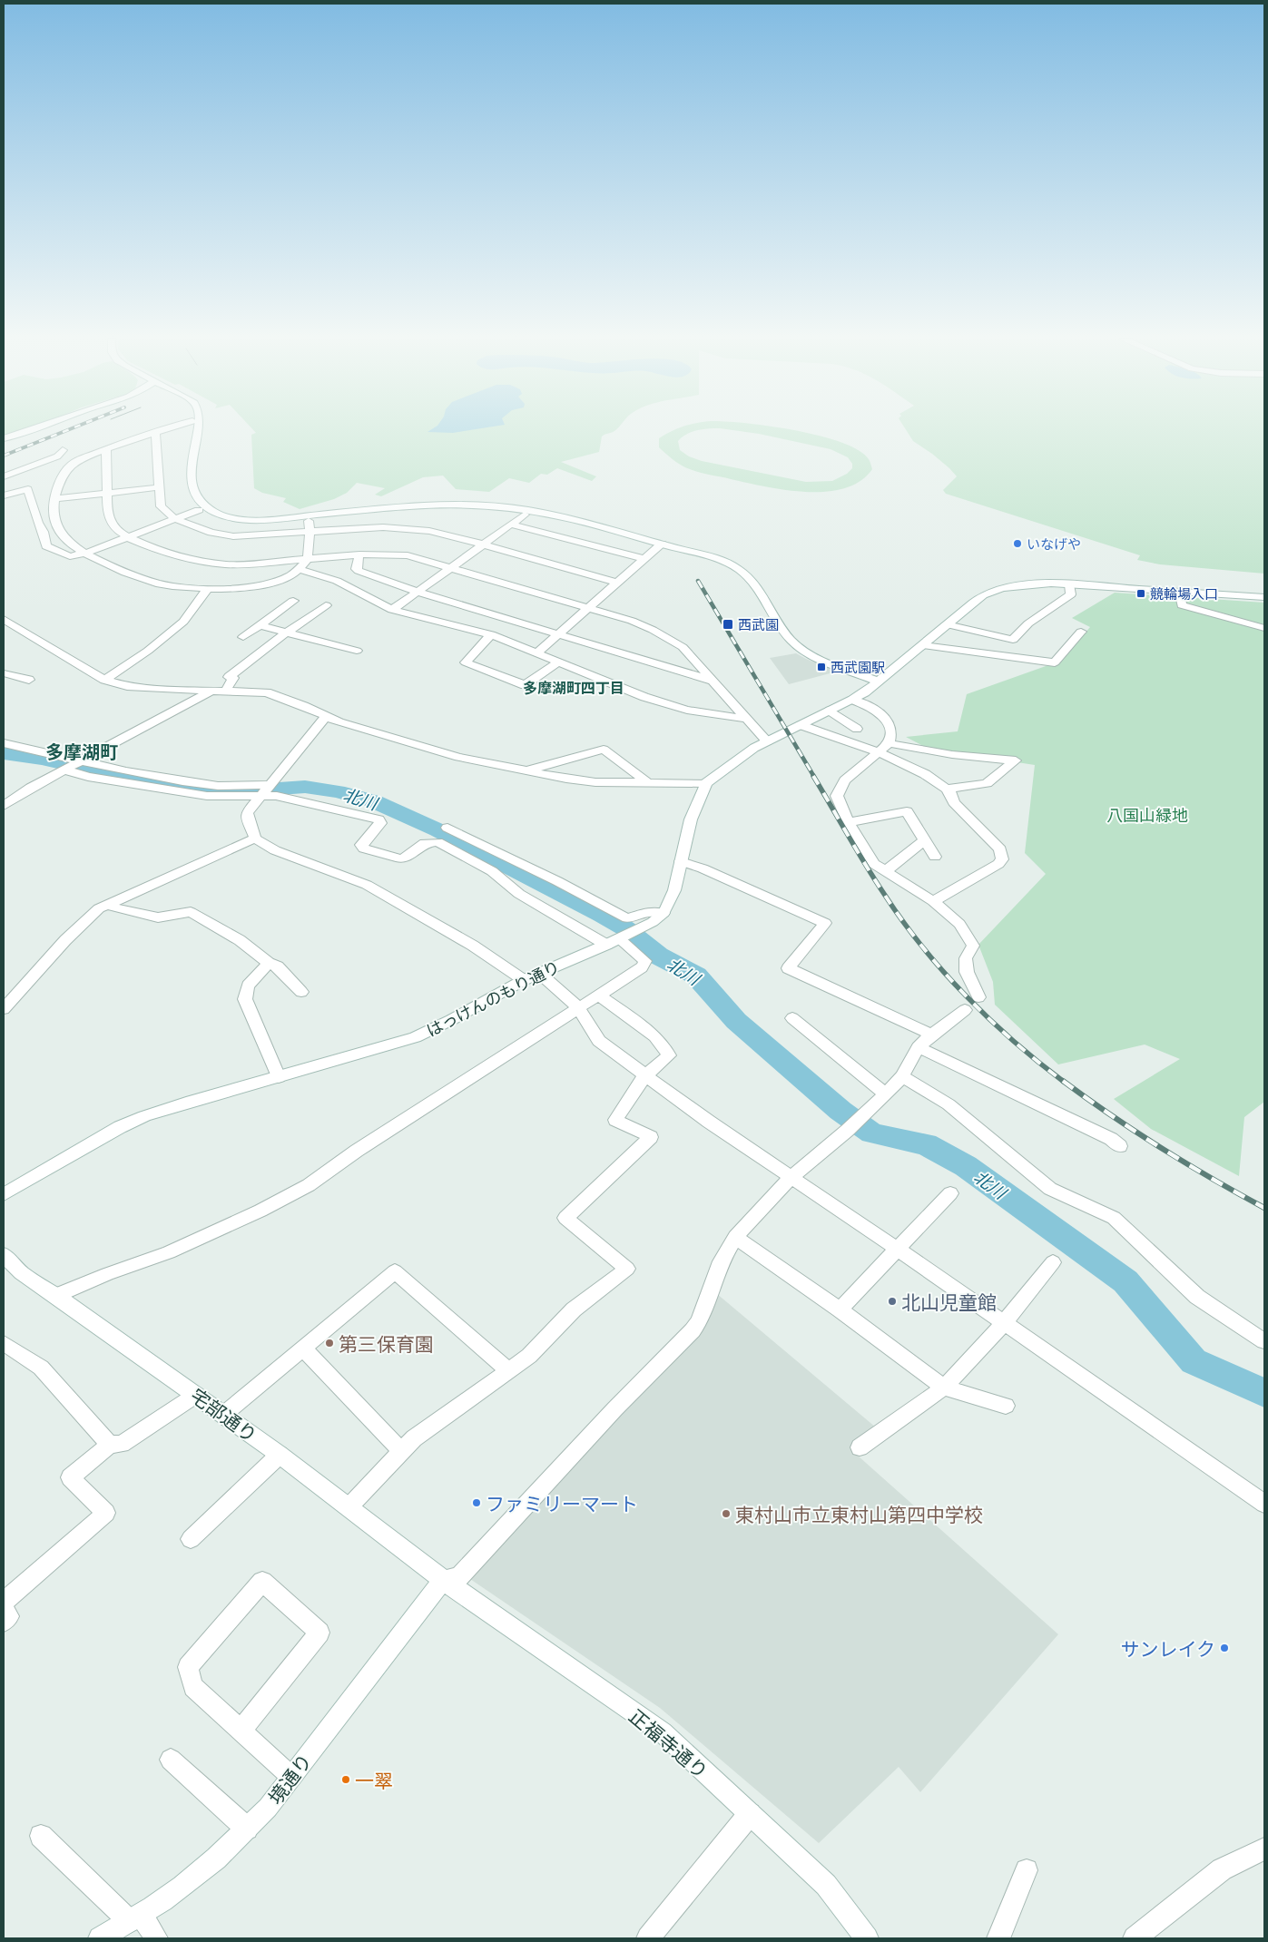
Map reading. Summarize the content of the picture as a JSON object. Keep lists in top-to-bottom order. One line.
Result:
{"streets":{"street":["はっけんのもり通り","宅部通り","正福寺通り","境通り"]},"crossings":[["宅部通り","正福寺通り"],["宅部通り","境通り"],["正福寺通り","境通り"]],"districts":["多摩湖町四丁目","多摩湖町"],"water":["北川"],"parks":["八国山緑地"],"places":{"other":["いなげや","北山児童館","第三保育園","ファミリーマート","東村山市立東村山第四中学校","サンレイク","一翠"],"transit":["競輪場入口","西武園","西武園駅"]}}
